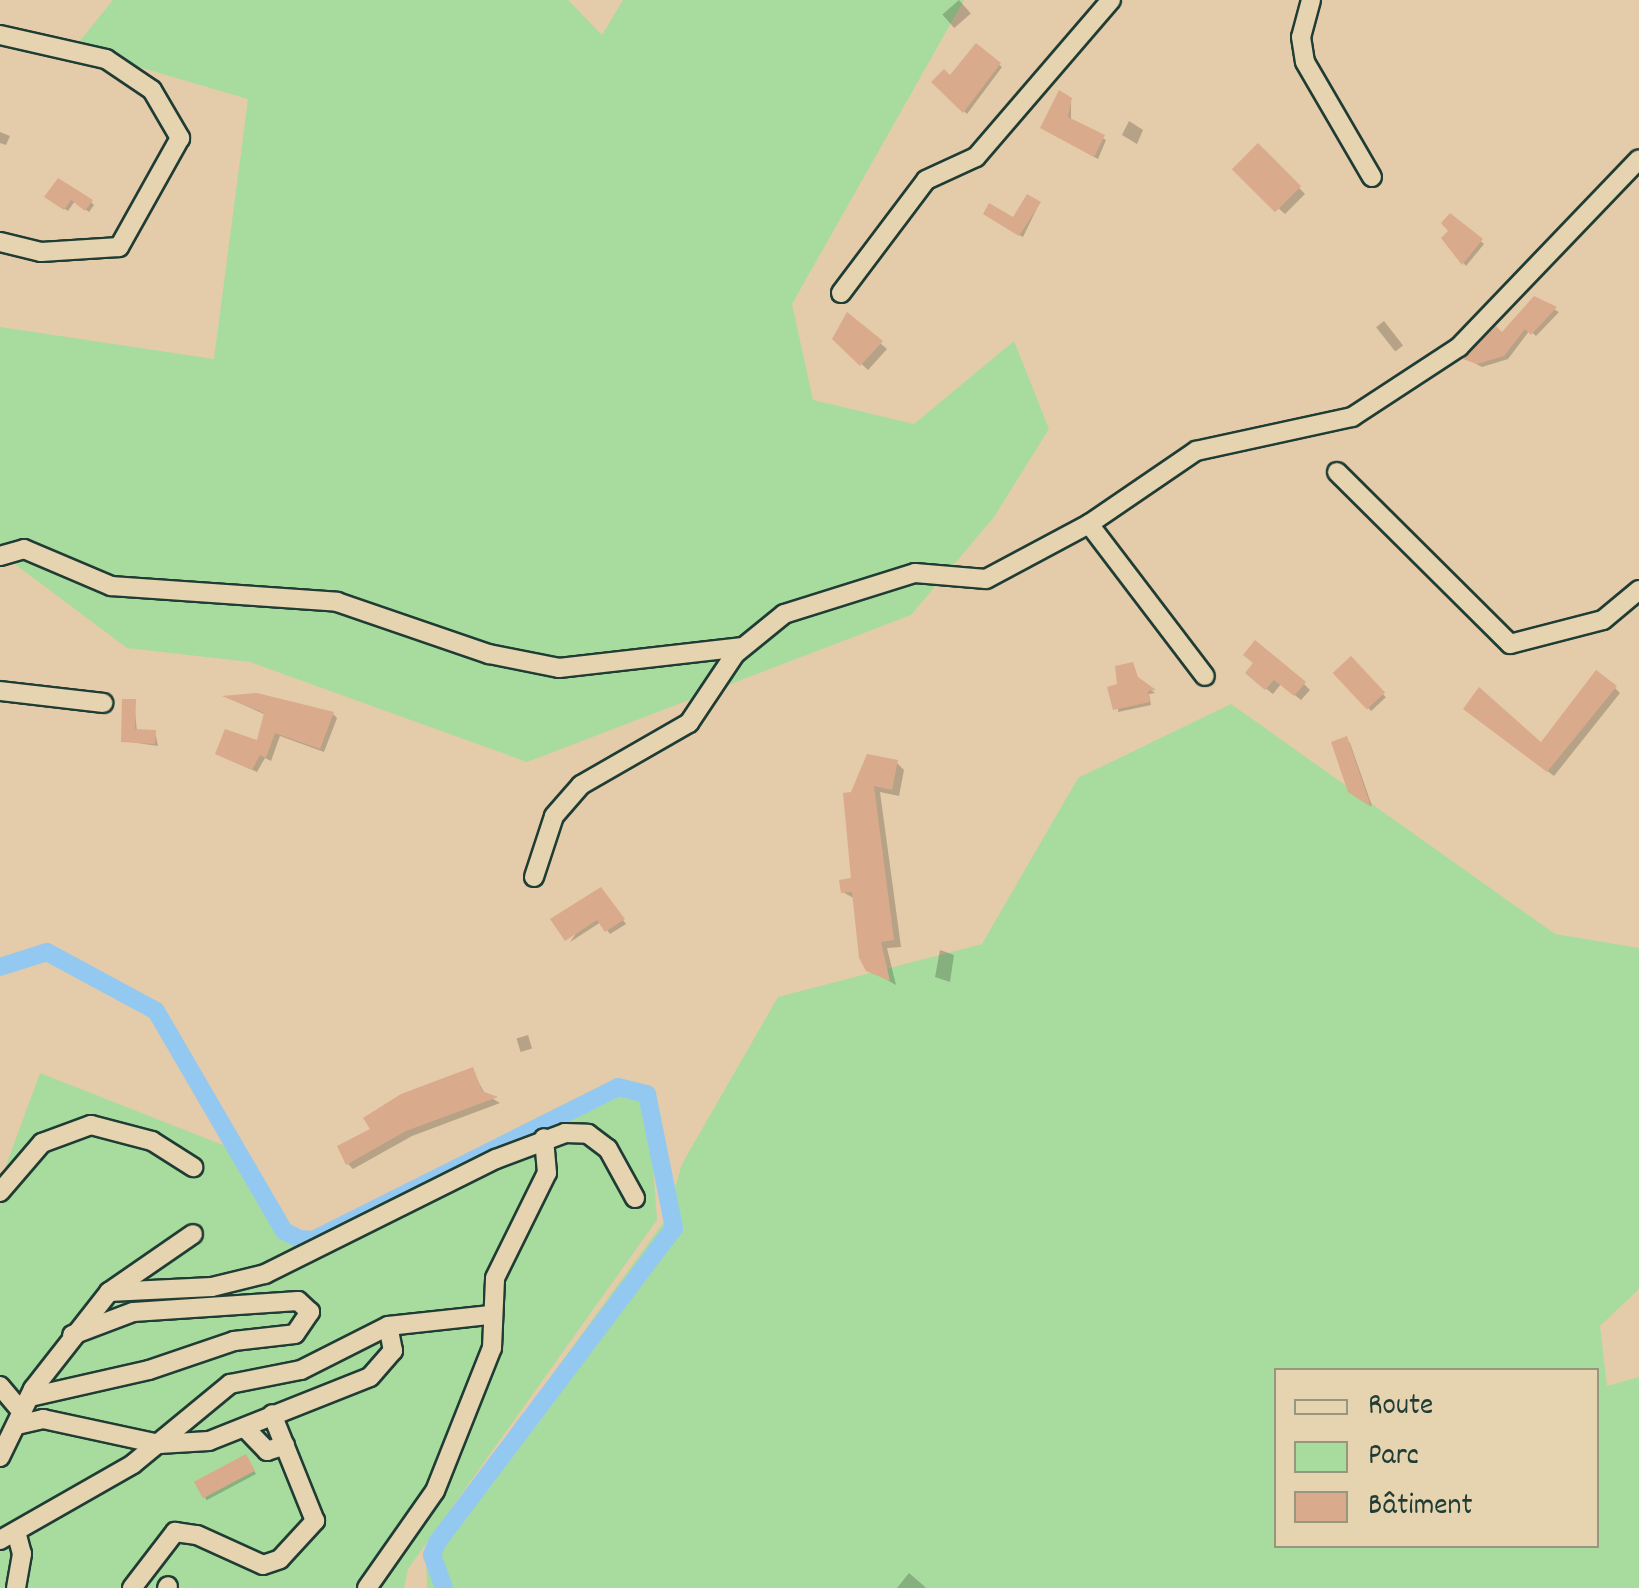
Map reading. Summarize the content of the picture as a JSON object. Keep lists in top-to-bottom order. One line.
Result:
{"legend":["Route","Parc","Bâtiment"]}
